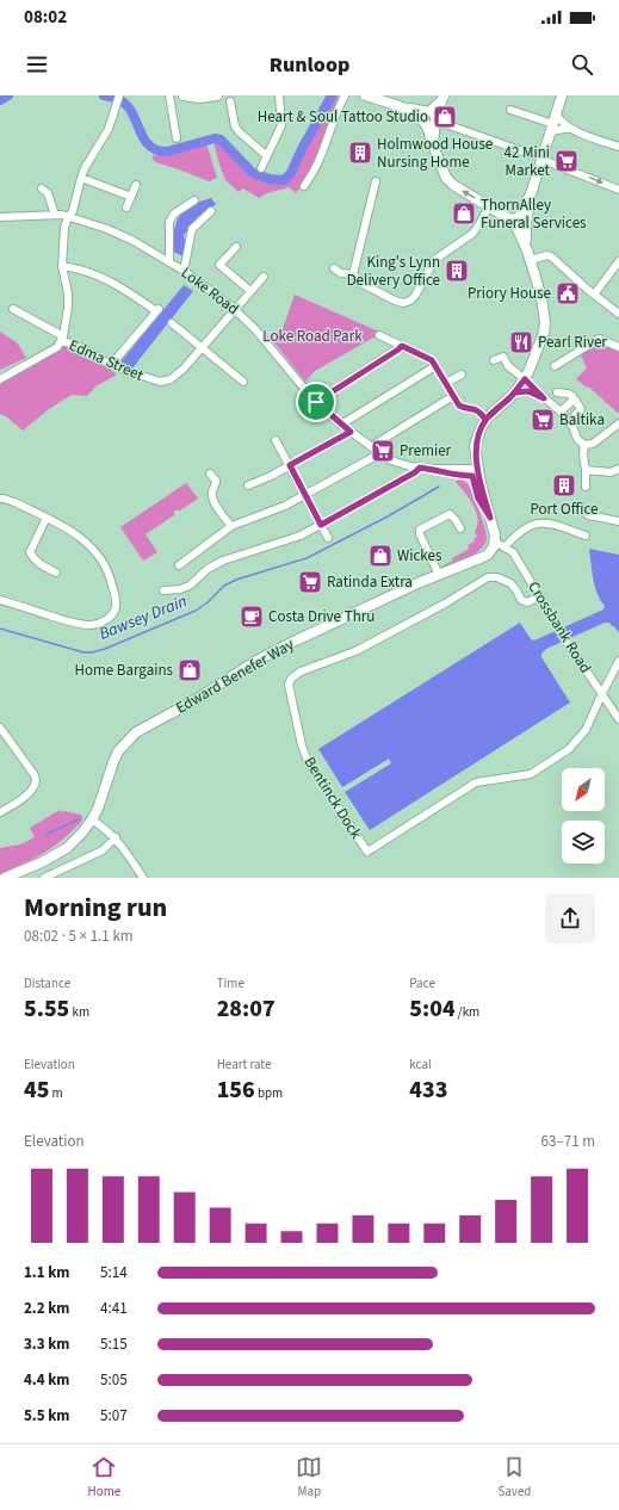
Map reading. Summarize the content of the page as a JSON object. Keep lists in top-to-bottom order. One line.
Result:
{"streets":{"main road":["Edward Benefer Way"],"street":["Loke Road","Edma Street","Crossbank Road","Bentinck Dock"]},"crossings":[["Loke Road","Edma Street"],["Crossbank Road","Edward Benefer Way"],["Crossbank Road","Bentinck Dock"]],"water":["Bawsey Drain"],"parks":["Loke Road Park"],"places":{"shop":["Heart & Soul Tattoo Studio","ThornAlley Funeral Services","Wickes","Home Bargains"],"building":["Holmwood House Nursing Home","King's Lynn Delivery Office","Port Office"],"supermarket":["42 Mini Market","Baltika","Premier","Ratinda Extra"],"public building":["Priory House"],"restaurant":["Pearl River"],"cafe":["Costa Drive Thru"]},"north":"bottom left","page":{"status":"08:02","header":"Runloop","heading":["Morning run","08:02 · 5 × 1.1 km"],"stats":[["Distance","5.55 km"],["Time","28:07"],["Pace","5:04 /km"],["Elevation","45 m"],["Heart rate","156 bpm"],["kcal","433"]],"chart":["Elevation","63–71 m"],"list":[{"name":"1.1 km","note":"5:14"},{"name":"2.2 km","note":"4:41"},{"name":"3.3 km","note":"5:15"},{"name":"4.4 km","note":"5:05"},{"name":"5.5 km","note":"5:07"}],"tabs":["Home","Map","Saved"]}}
